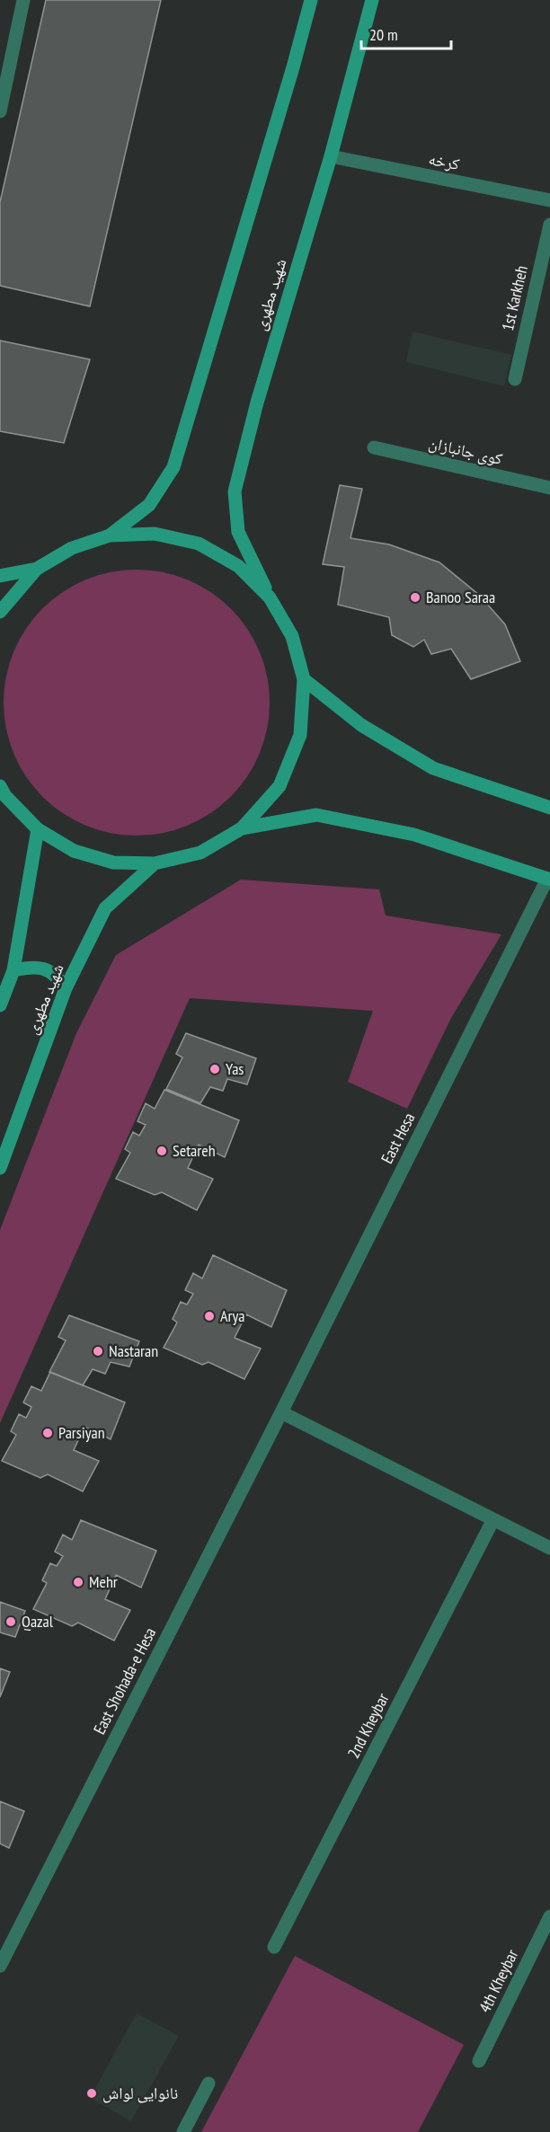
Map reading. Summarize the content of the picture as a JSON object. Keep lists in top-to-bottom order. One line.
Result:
{"streets":{"main road":["شهید مطهری"],"street":["کرخه","1st Karkheh","کوی جانبازان","East Hesa","East Shohada-e Hesa","2nd Kheybar","4th Kheybar"]},"crossings":[["کرخه","شهید مطهری"],["East Hesa","East Shohada-e Hesa"]],"places":["Banoo Saraa","Yas","Setareh","Arya","Nastaran","Parsiyan","Mehr","Qazal","نانوایی لواش"],"scale_bar":"20 m"}
